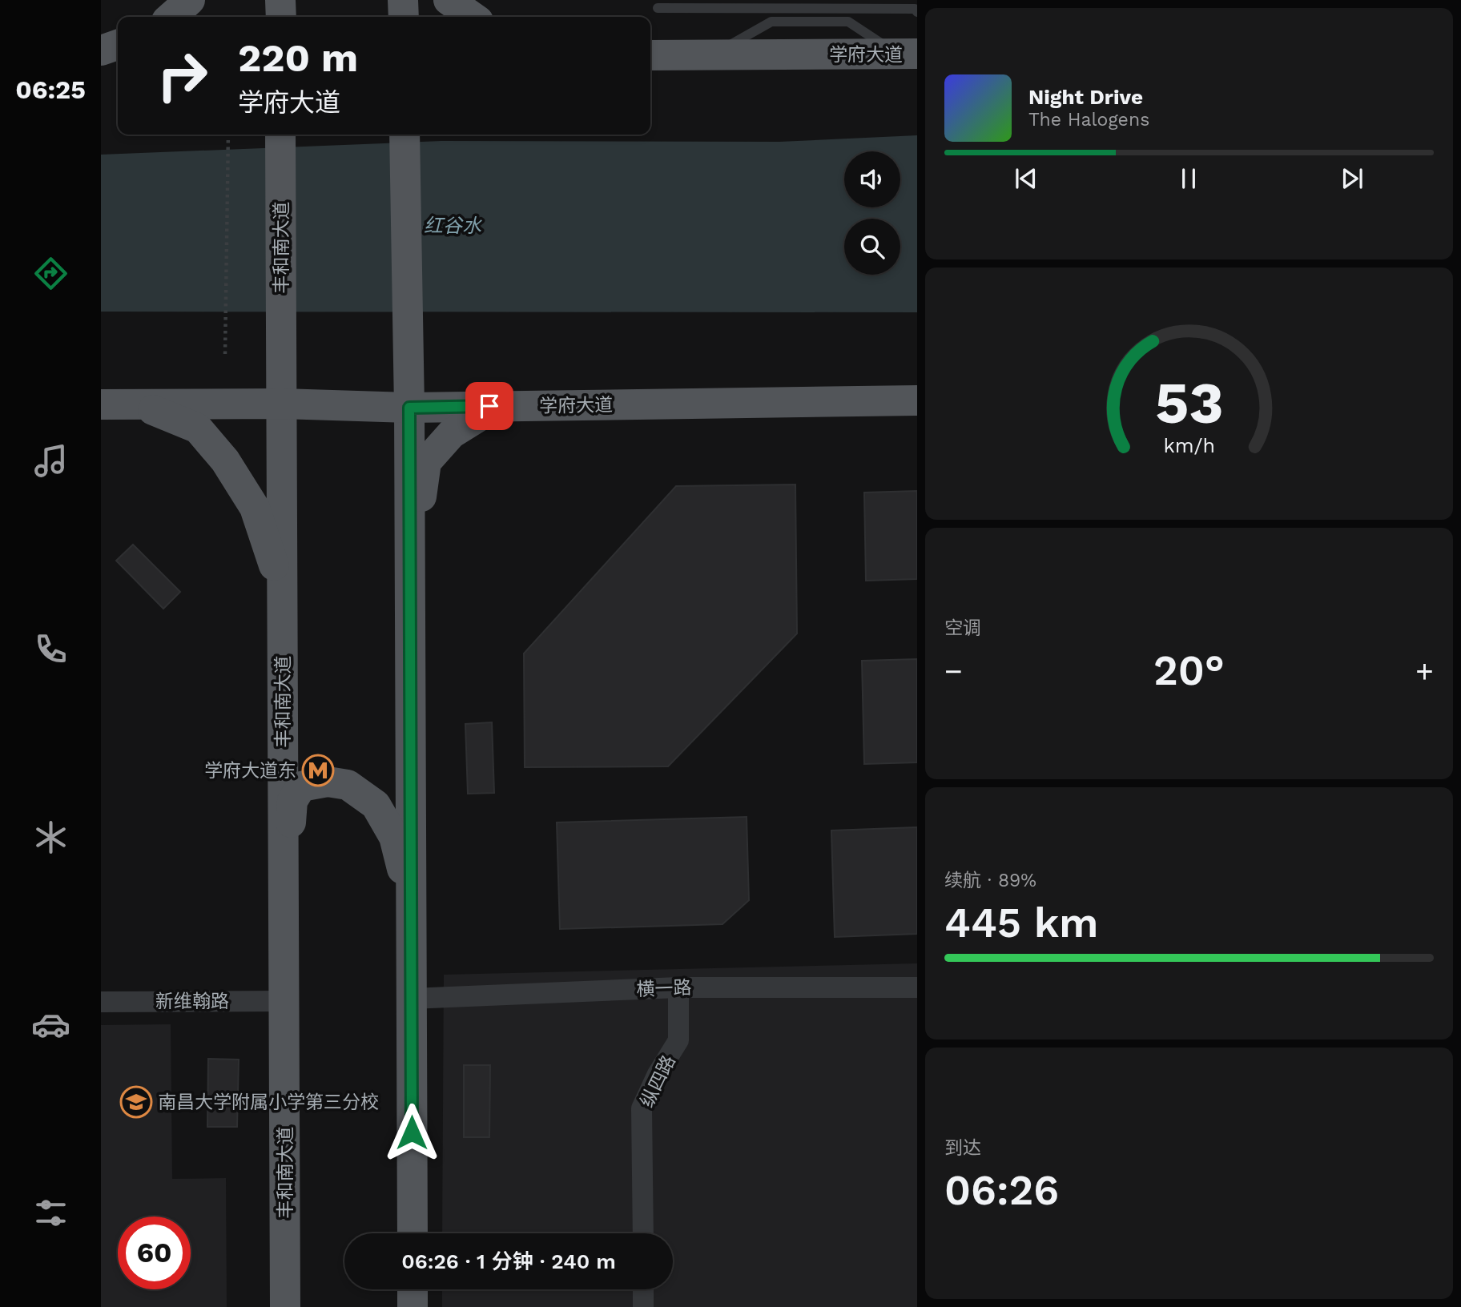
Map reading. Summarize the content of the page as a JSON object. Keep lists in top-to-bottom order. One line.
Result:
{"streets":{"main road":["学府大道","丰和南大道"],"street":["横一路","新维翰路","纵四路"]},"crossings":[["学府大道","丰和南大道"],["丰和南大道","新维翰路"],["横一路","纵四路"]],"water":["红谷水"],"places":{"metro station":["学府大道东"],"school or university":["南昌大学附属小学第三分校"]},"page":{"tabs":"06:25","turn":["220 m","学府大道"],"song":["Night Drive","The Halogens"],"tile":["空调",["续航 · 89%","445 km"],["到达","06:26"]],"heat":["−","20°","+"],"limit":"60","trip":"06:26 · 1 分钟 · 240 m","gauge":["53","km/h"]}}
